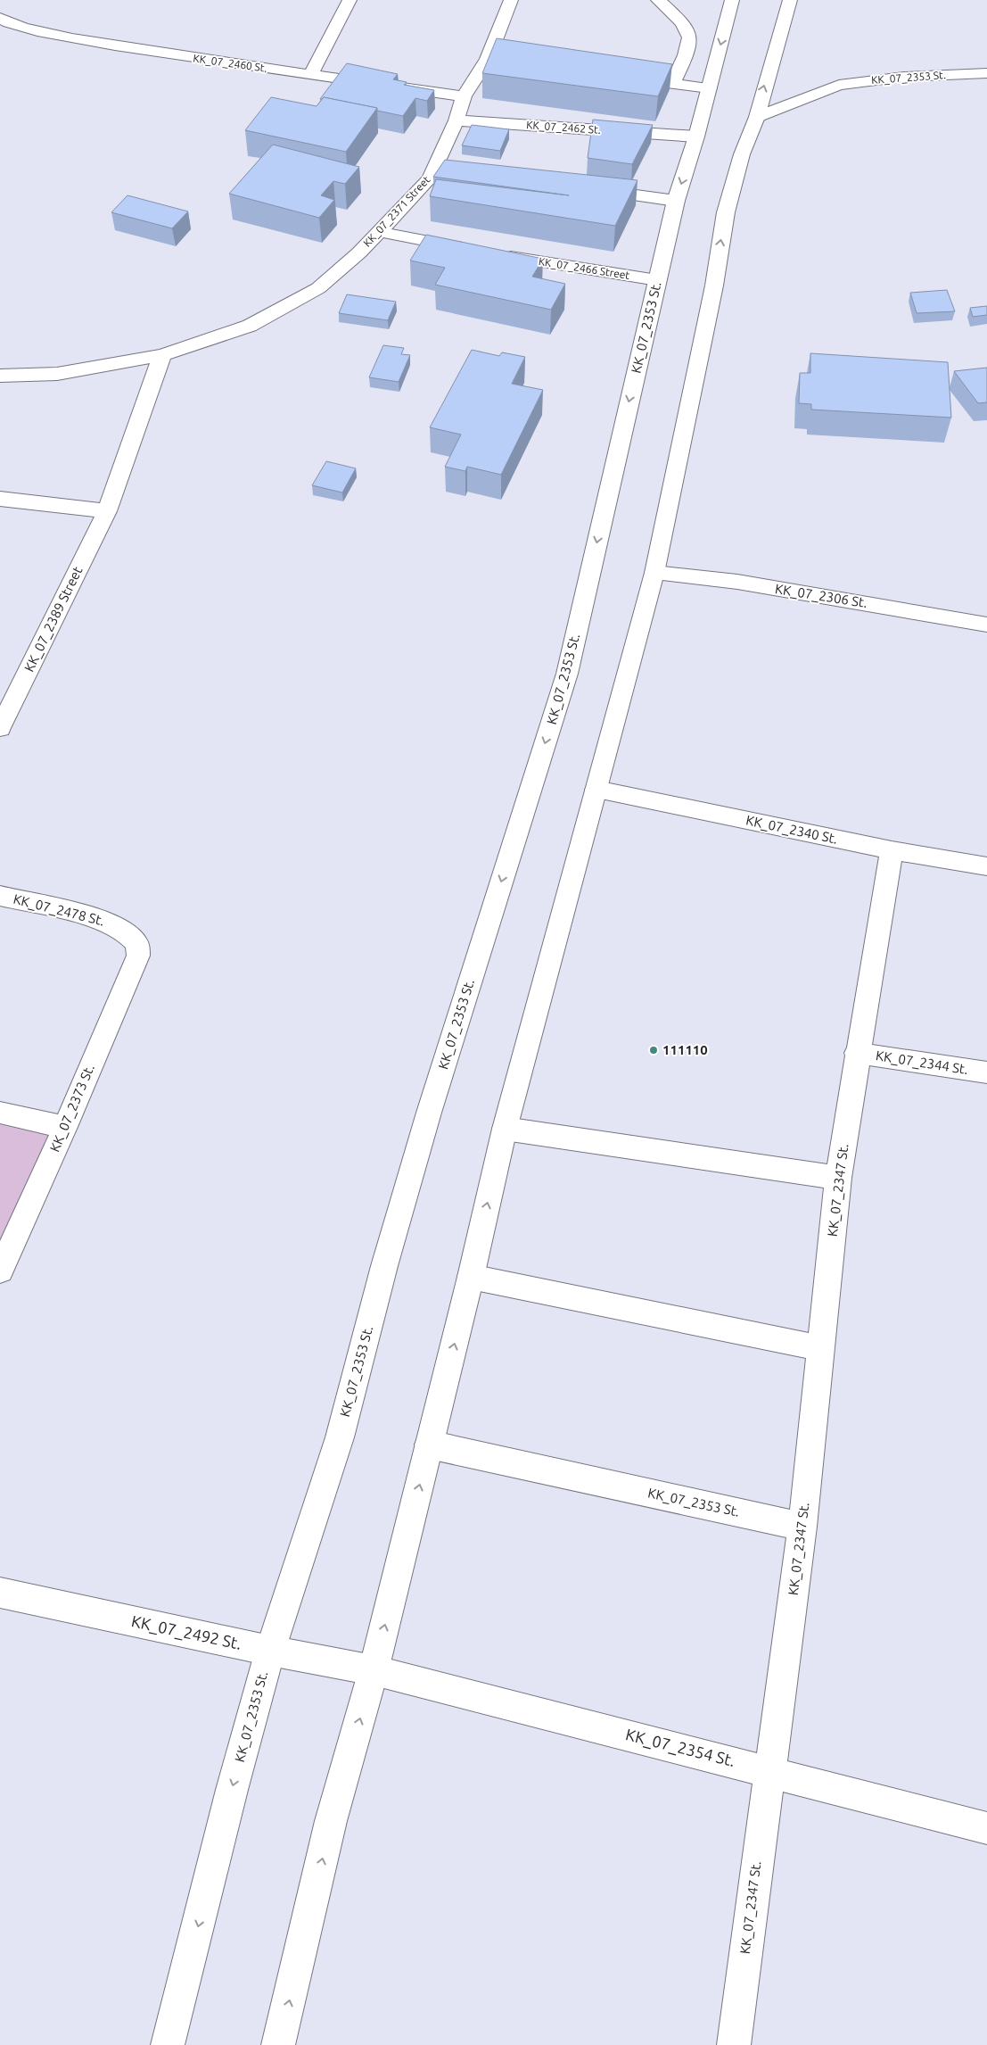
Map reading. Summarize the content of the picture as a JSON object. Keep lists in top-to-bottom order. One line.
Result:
{"streets":{"street":["KK_07_2460 St.","KK_07_2353 St.","KK_07_2462 St.","KK_07_2371 Street","KK_07_2466 Street","KK_07_2306 St.","KK_07_2389 Street","KK_07_2340 St.","KK_07_2478 St.","KK_07_2344 St.","KK_07_2373 St.","KK_07_2347 St.","KK_07_2492 St.","KK_07_2354 St."]},"crossings":[["KK_07_2460 St.","KK_07_2371 Street"],["KK_07_2353 St.","KK_07_2462 St."],["KK_07_2353 St.","KK_07_2466 Street"],["KK_07_2353 St.","KK_07_2347 St."],["KK_07_2353 St.","KK_07_2492 St."],["KK_07_2462 St.","KK_07_2371 Street"],["KK_07_2371 Street","KK_07_2389 Street"],["KK_07_2340 St.","KK_07_2347 St."],["KK_07_2478 St.","KK_07_2373 St."],["KK_07_2344 St.","KK_07_2347 St."],["KK_07_2347 St.","KK_07_2354 St."],["KK_07_2492 St.","KK_07_2354 St."]],"places":["111110"]}
